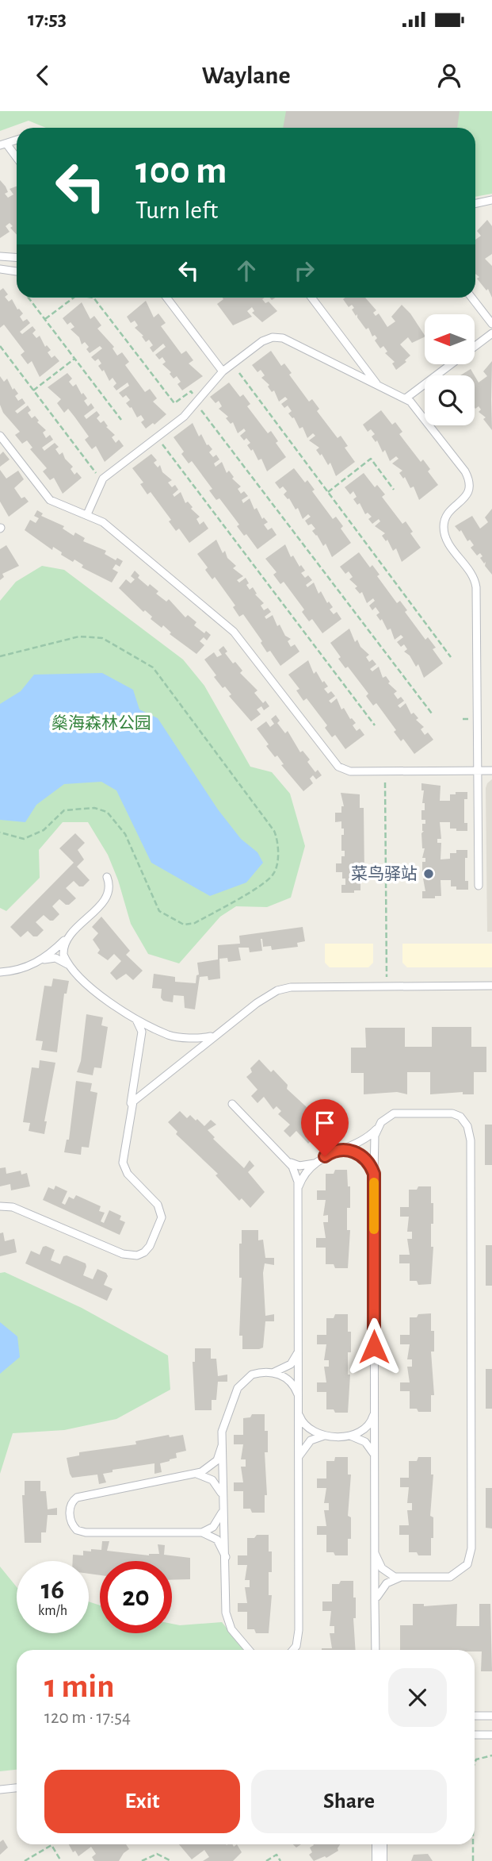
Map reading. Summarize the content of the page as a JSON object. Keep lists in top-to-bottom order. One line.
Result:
{"parks":["燊海森林公园"],"places":["菜鸟驿站"],"north":"left","page":{"status":"17:53","header":"Waylane","turn":["100 m","Turn left"],"speed":"16 km/h","limit":"20","heading":["1 min","120 m · 17:54"],"buttons":["Exit","Share"]}}
